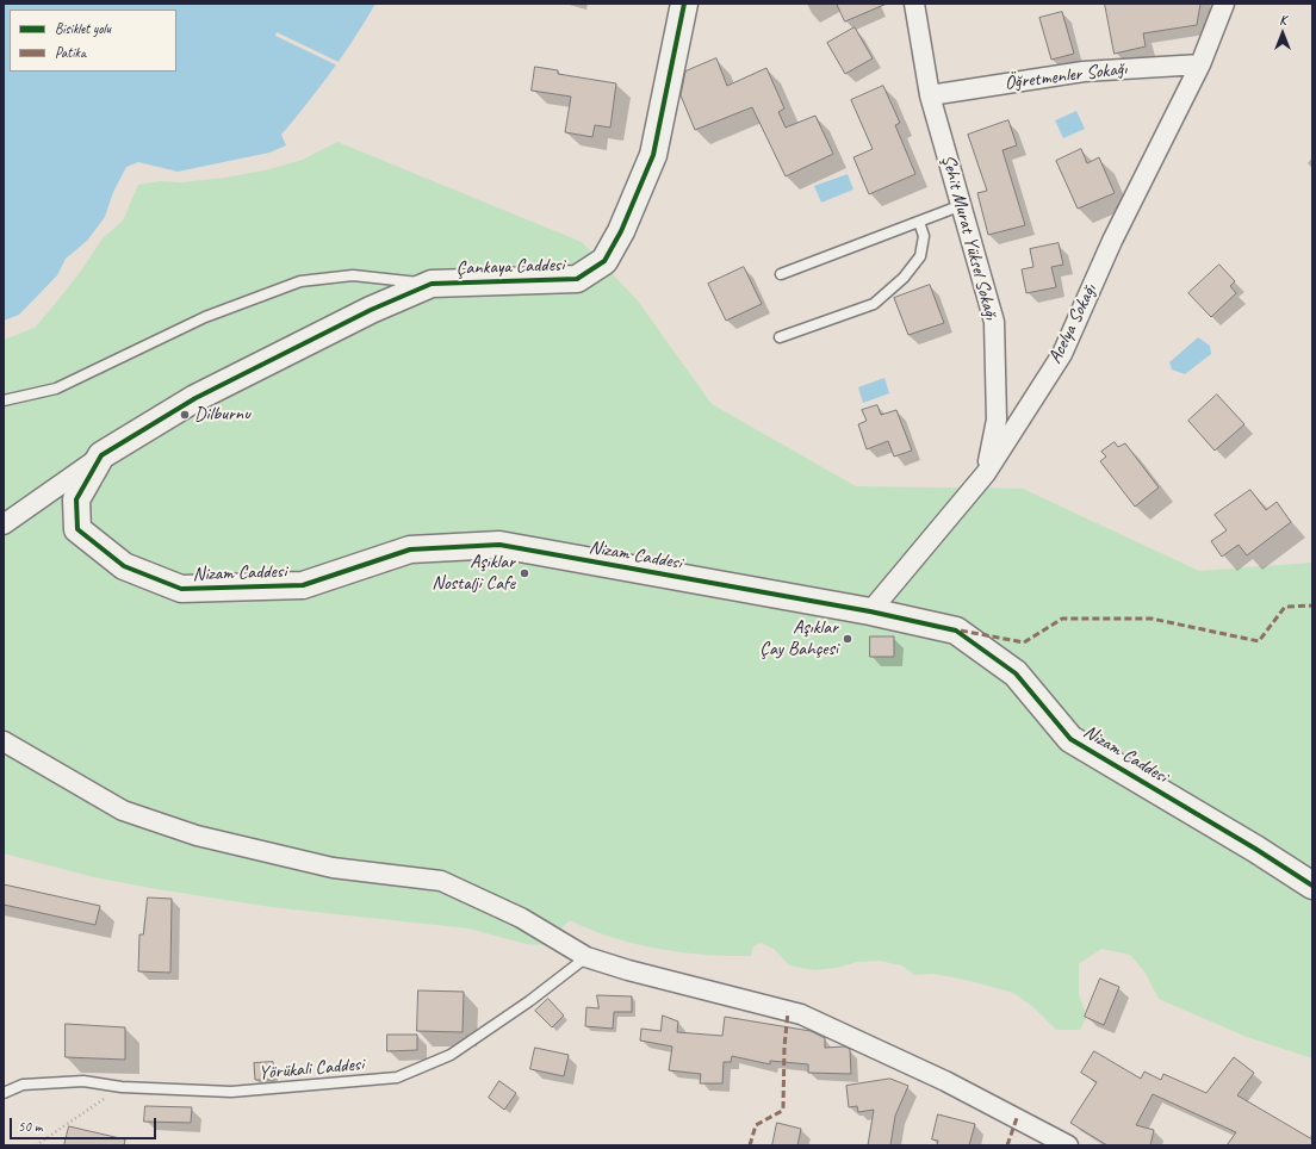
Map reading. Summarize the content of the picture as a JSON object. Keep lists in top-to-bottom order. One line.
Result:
{"streets":{"street":["Öğretmenler Sokağı","Şehit Murat Yüksel Sokağı","Çankaya Caddesi","Acelya Sokağı","Nizam Caddesi"],"lane":["Yörükali Caddesi"]},"crossings":[["Öğretmenler Sokağı","Şehit Murat Yüksel Sokağı"],["Öğretmenler Sokağı","Acelya Sokağı"],["Şehit Murat Yüksel Sokağı","Acelya Sokağı"],["Çankaya Caddesi","Nizam Caddesi"],["Acelya Sokağı","Nizam Caddesi"]],"places":["Dilburnu","Aşıklar Nostalji Cafe","Aşıklar Çay Bahçesi"],"legend":["Bisiklet yolu","Patika"],"scale_bar":"50 m","north":"top"}
